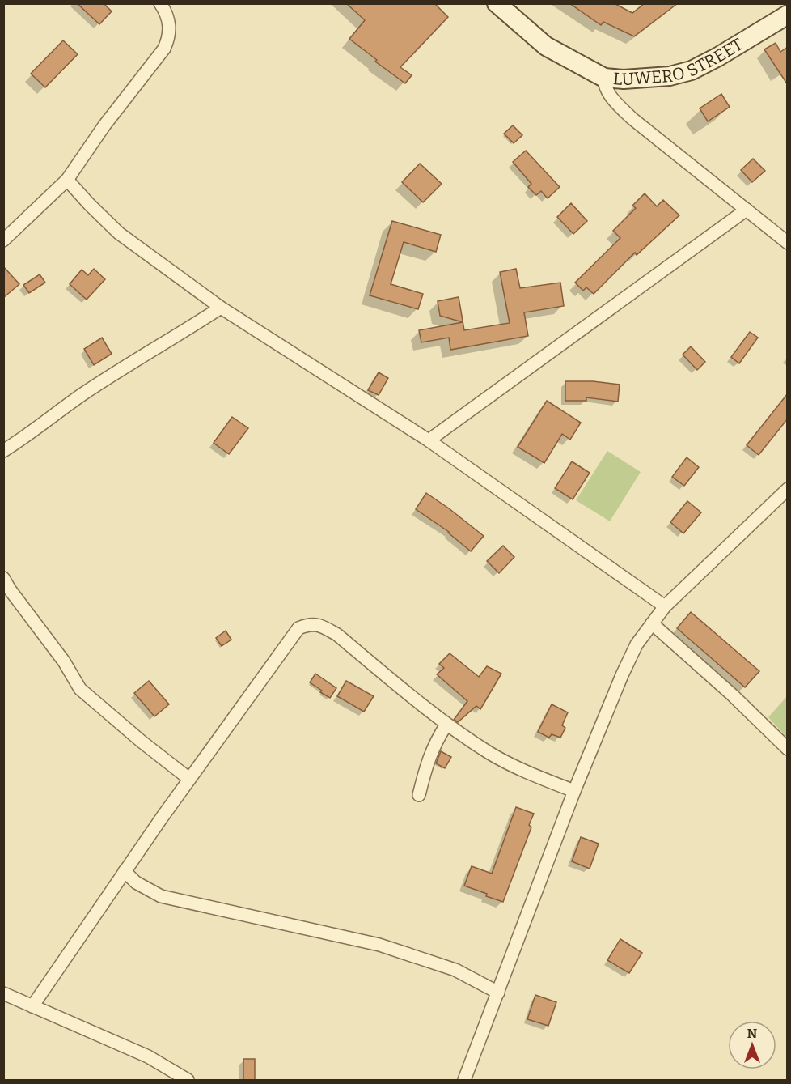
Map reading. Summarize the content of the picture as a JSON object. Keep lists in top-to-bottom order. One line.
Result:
{"streets":{"main road":["LUWERO STREET"]},"north":"top"}
